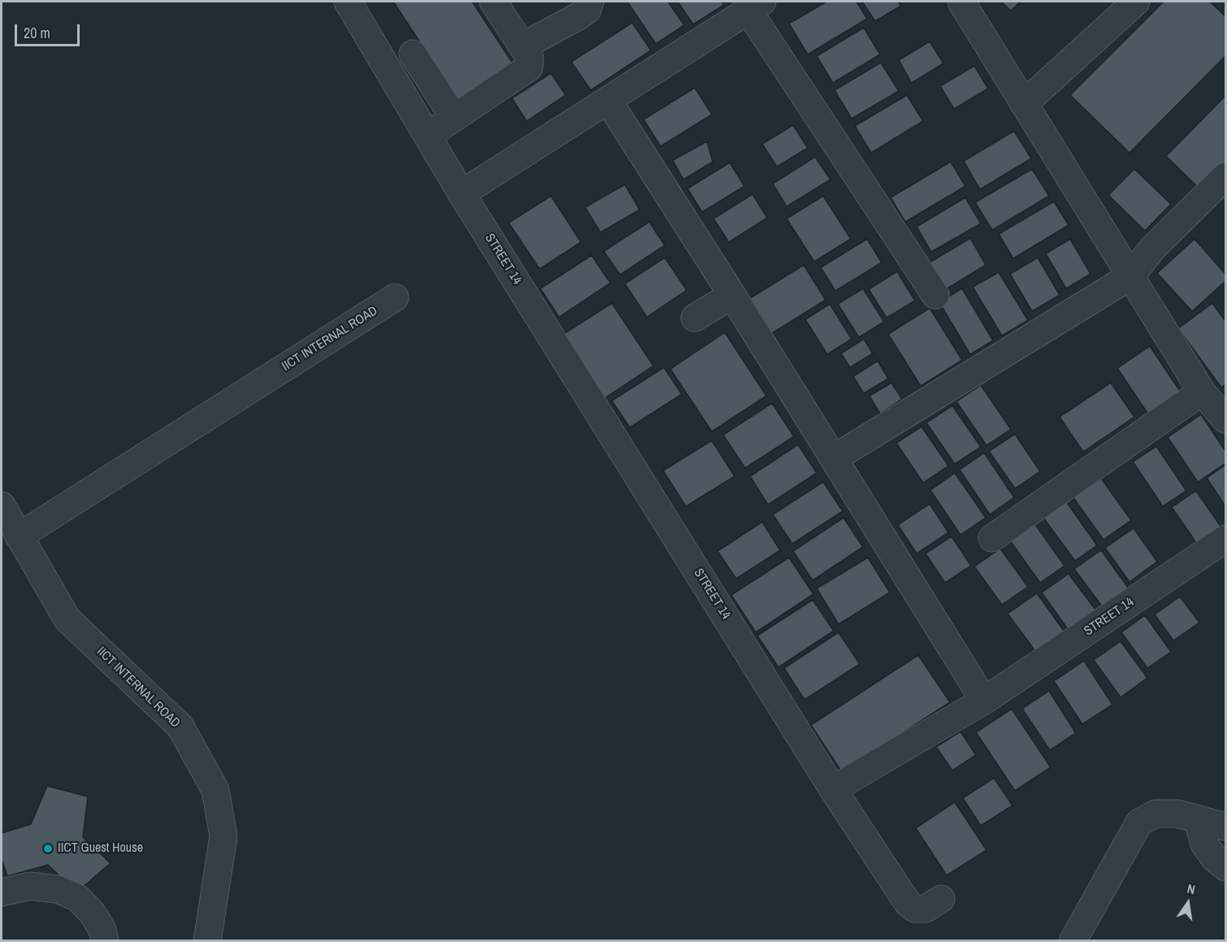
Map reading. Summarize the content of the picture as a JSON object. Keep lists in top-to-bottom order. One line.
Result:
{"streets":{"street":["STREET 14","IICT INTERNAL ROAD"]},"places":["IICT Guest House"],"scale_bar":"20 m","north":"top"}
